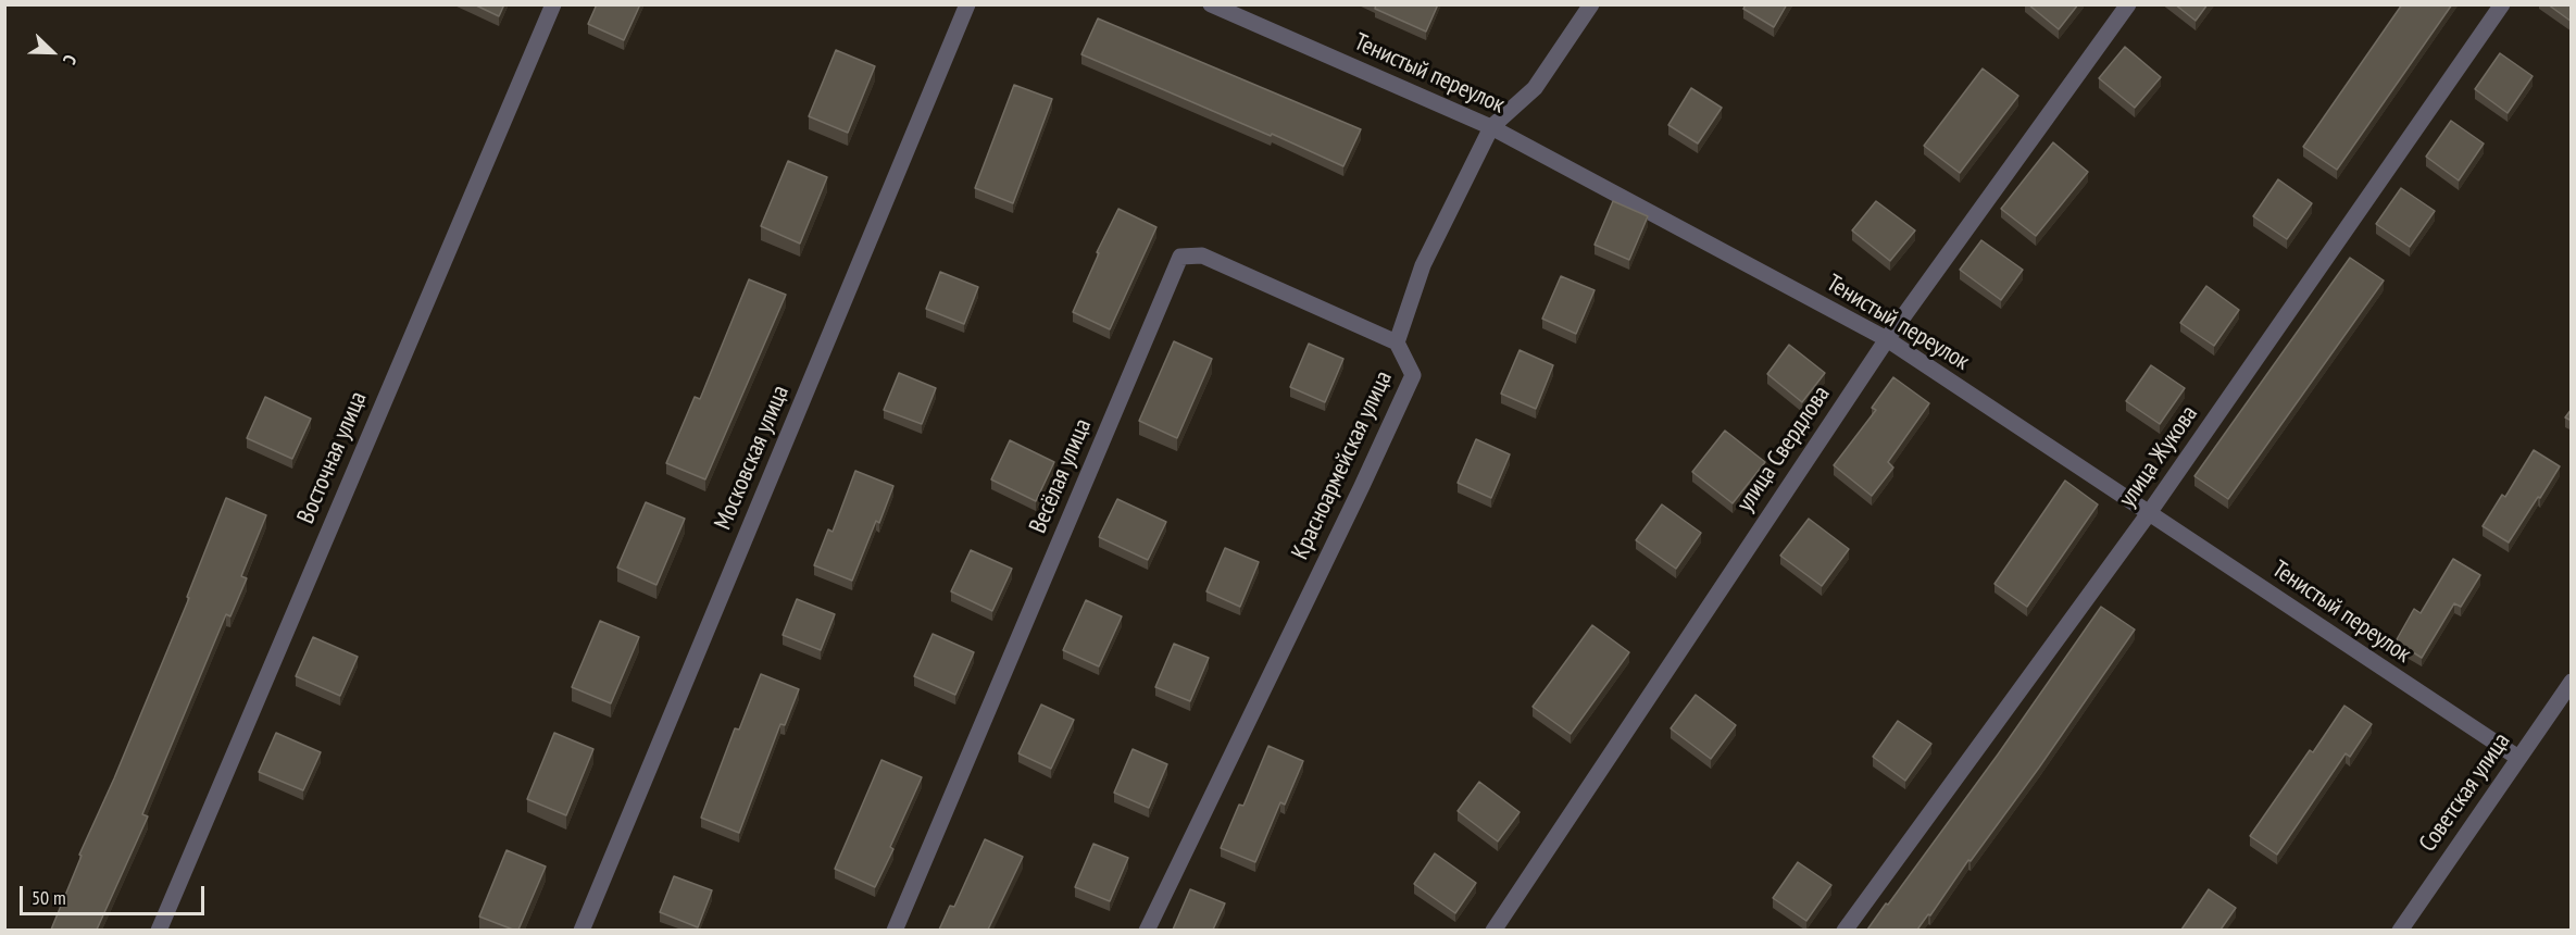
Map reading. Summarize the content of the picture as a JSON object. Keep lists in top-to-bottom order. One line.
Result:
{"streets":{"street":["Тенистый переулок","улица Свердлова","улица Жукова","Восточная улица","Московская улица","Красноармейская улица","Весёлая улица","Советская улица"]},"crossings":[["Тенистый переулок","улица Свердлова"],["Тенистый переулок","улица Жукова"],["Тенистый переулок","Красноармейская улица"],["Тенистый переулок","Советская улица"],["Красноармейская улица","Весёлая улица"]],"scale_bar":"50 m","north":"bottom right"}
